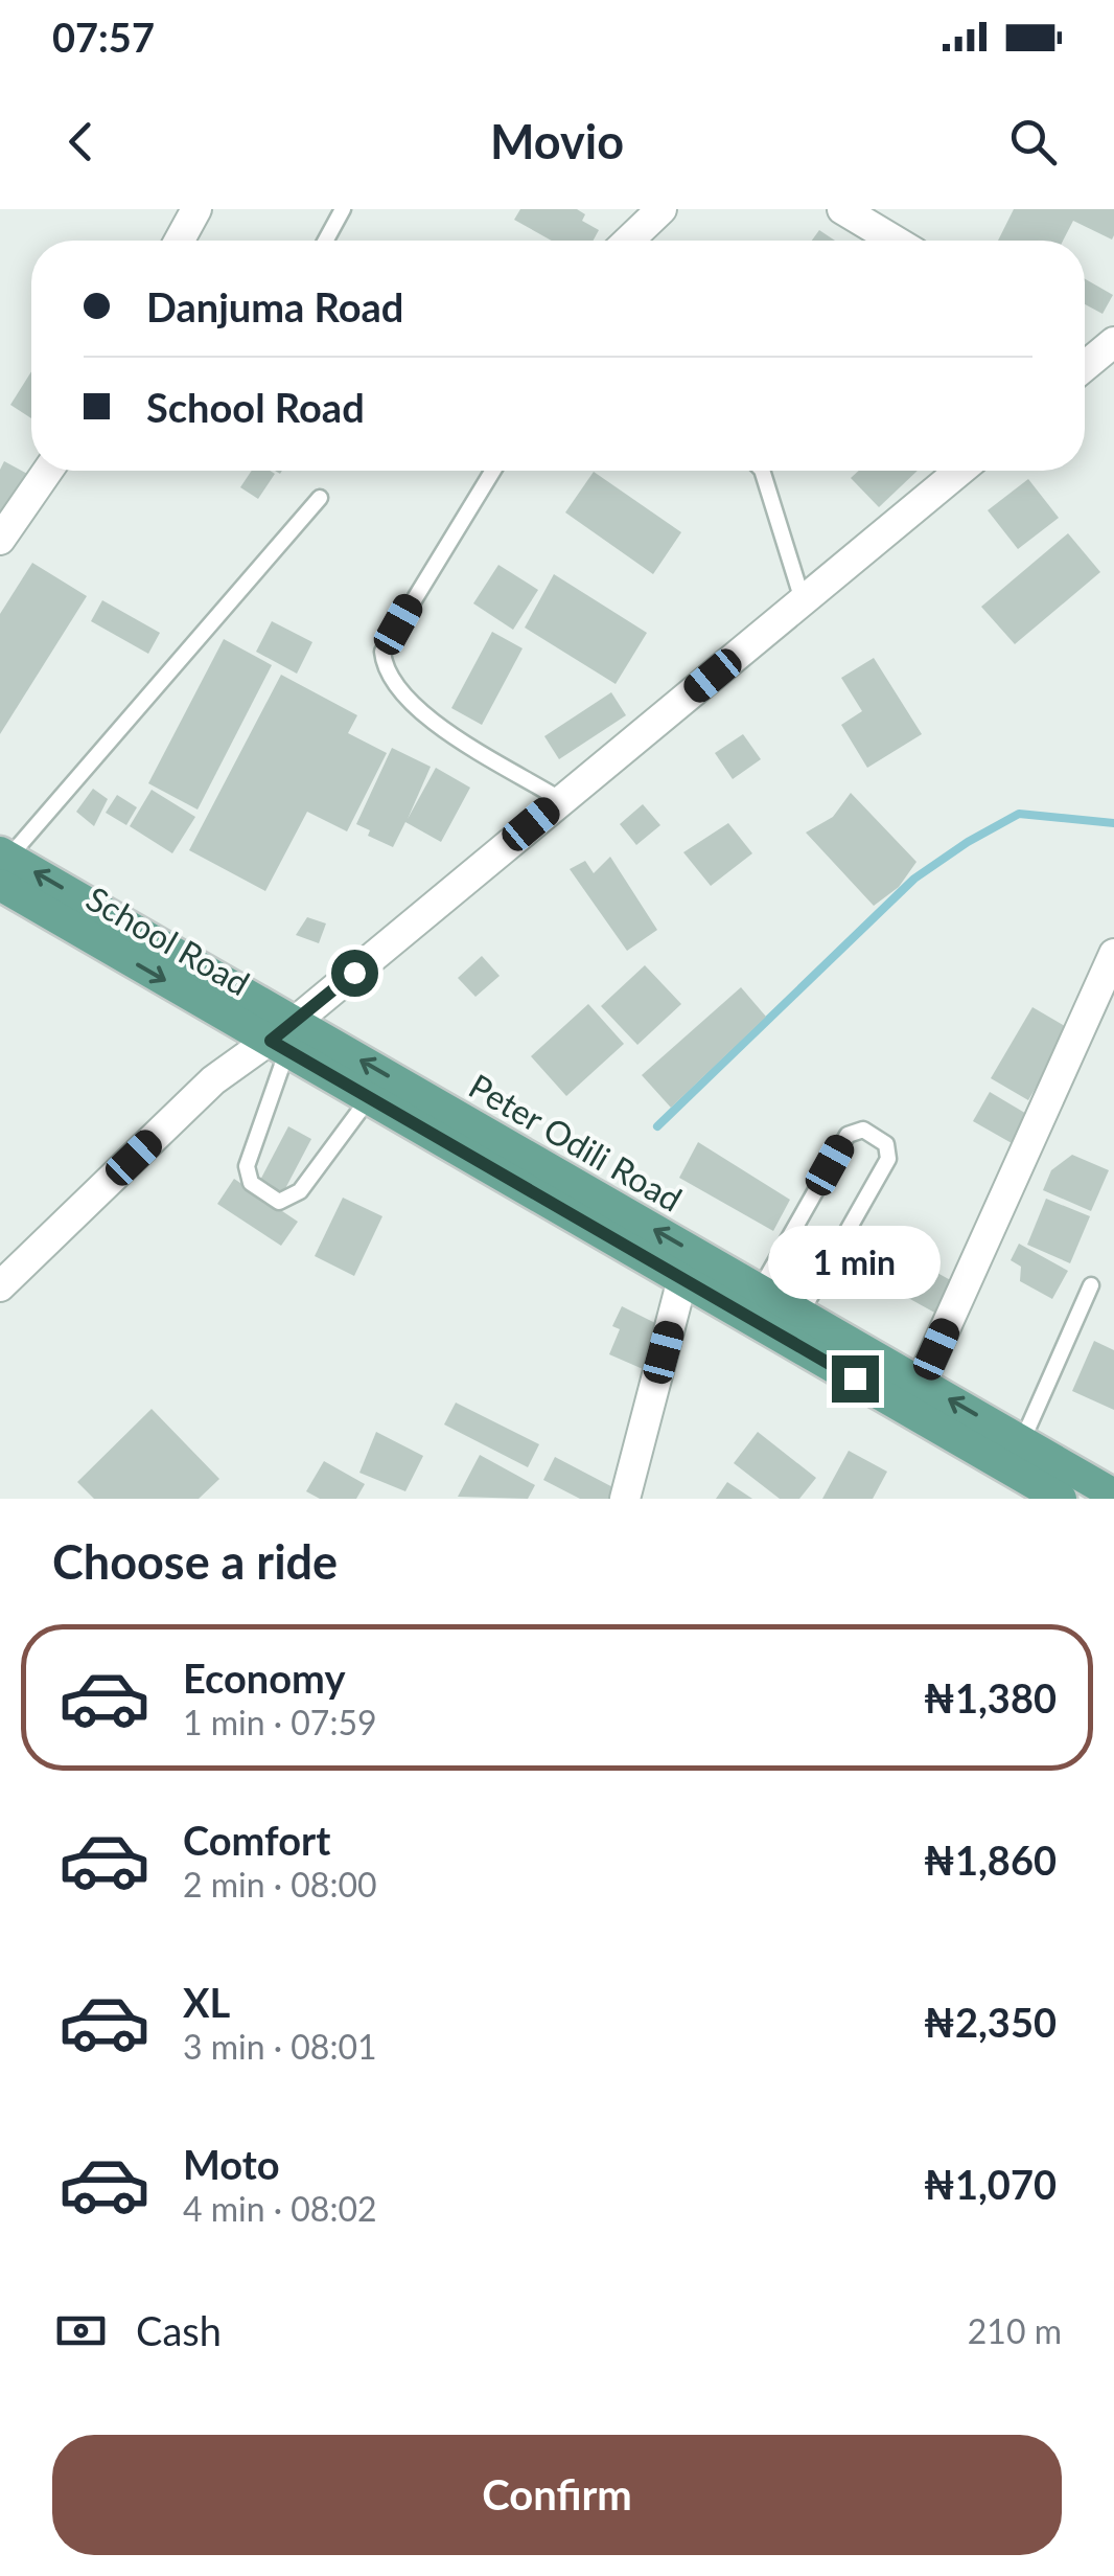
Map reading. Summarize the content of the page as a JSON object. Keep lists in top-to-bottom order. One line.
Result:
{"streets":{"main road":["School Road","Peter Odili Road"]},"crossings":[["School Road","Peter Odili Road"]],"one_way":["Peter Odili Road"],"page":{"status":"07:57","header":"Movio","banner":["Danjuma Road","School Road"],"bubble":"1 min","heading":"Choose a ride","list":[{"name":"Economy","note":"1 min · 07:59","value":"₦1,380"},{"name":"Comfort","note":"2 min · 08:00","value":"₦1,860"},{"name":"XL","note":"3 min · 08:01","value":"₦2,350"},{"name":"Moto","note":"4 min · 08:02","value":"₦1,070"}],"pay":["Cash","210 m"],"buttons":"Confirm"}}
